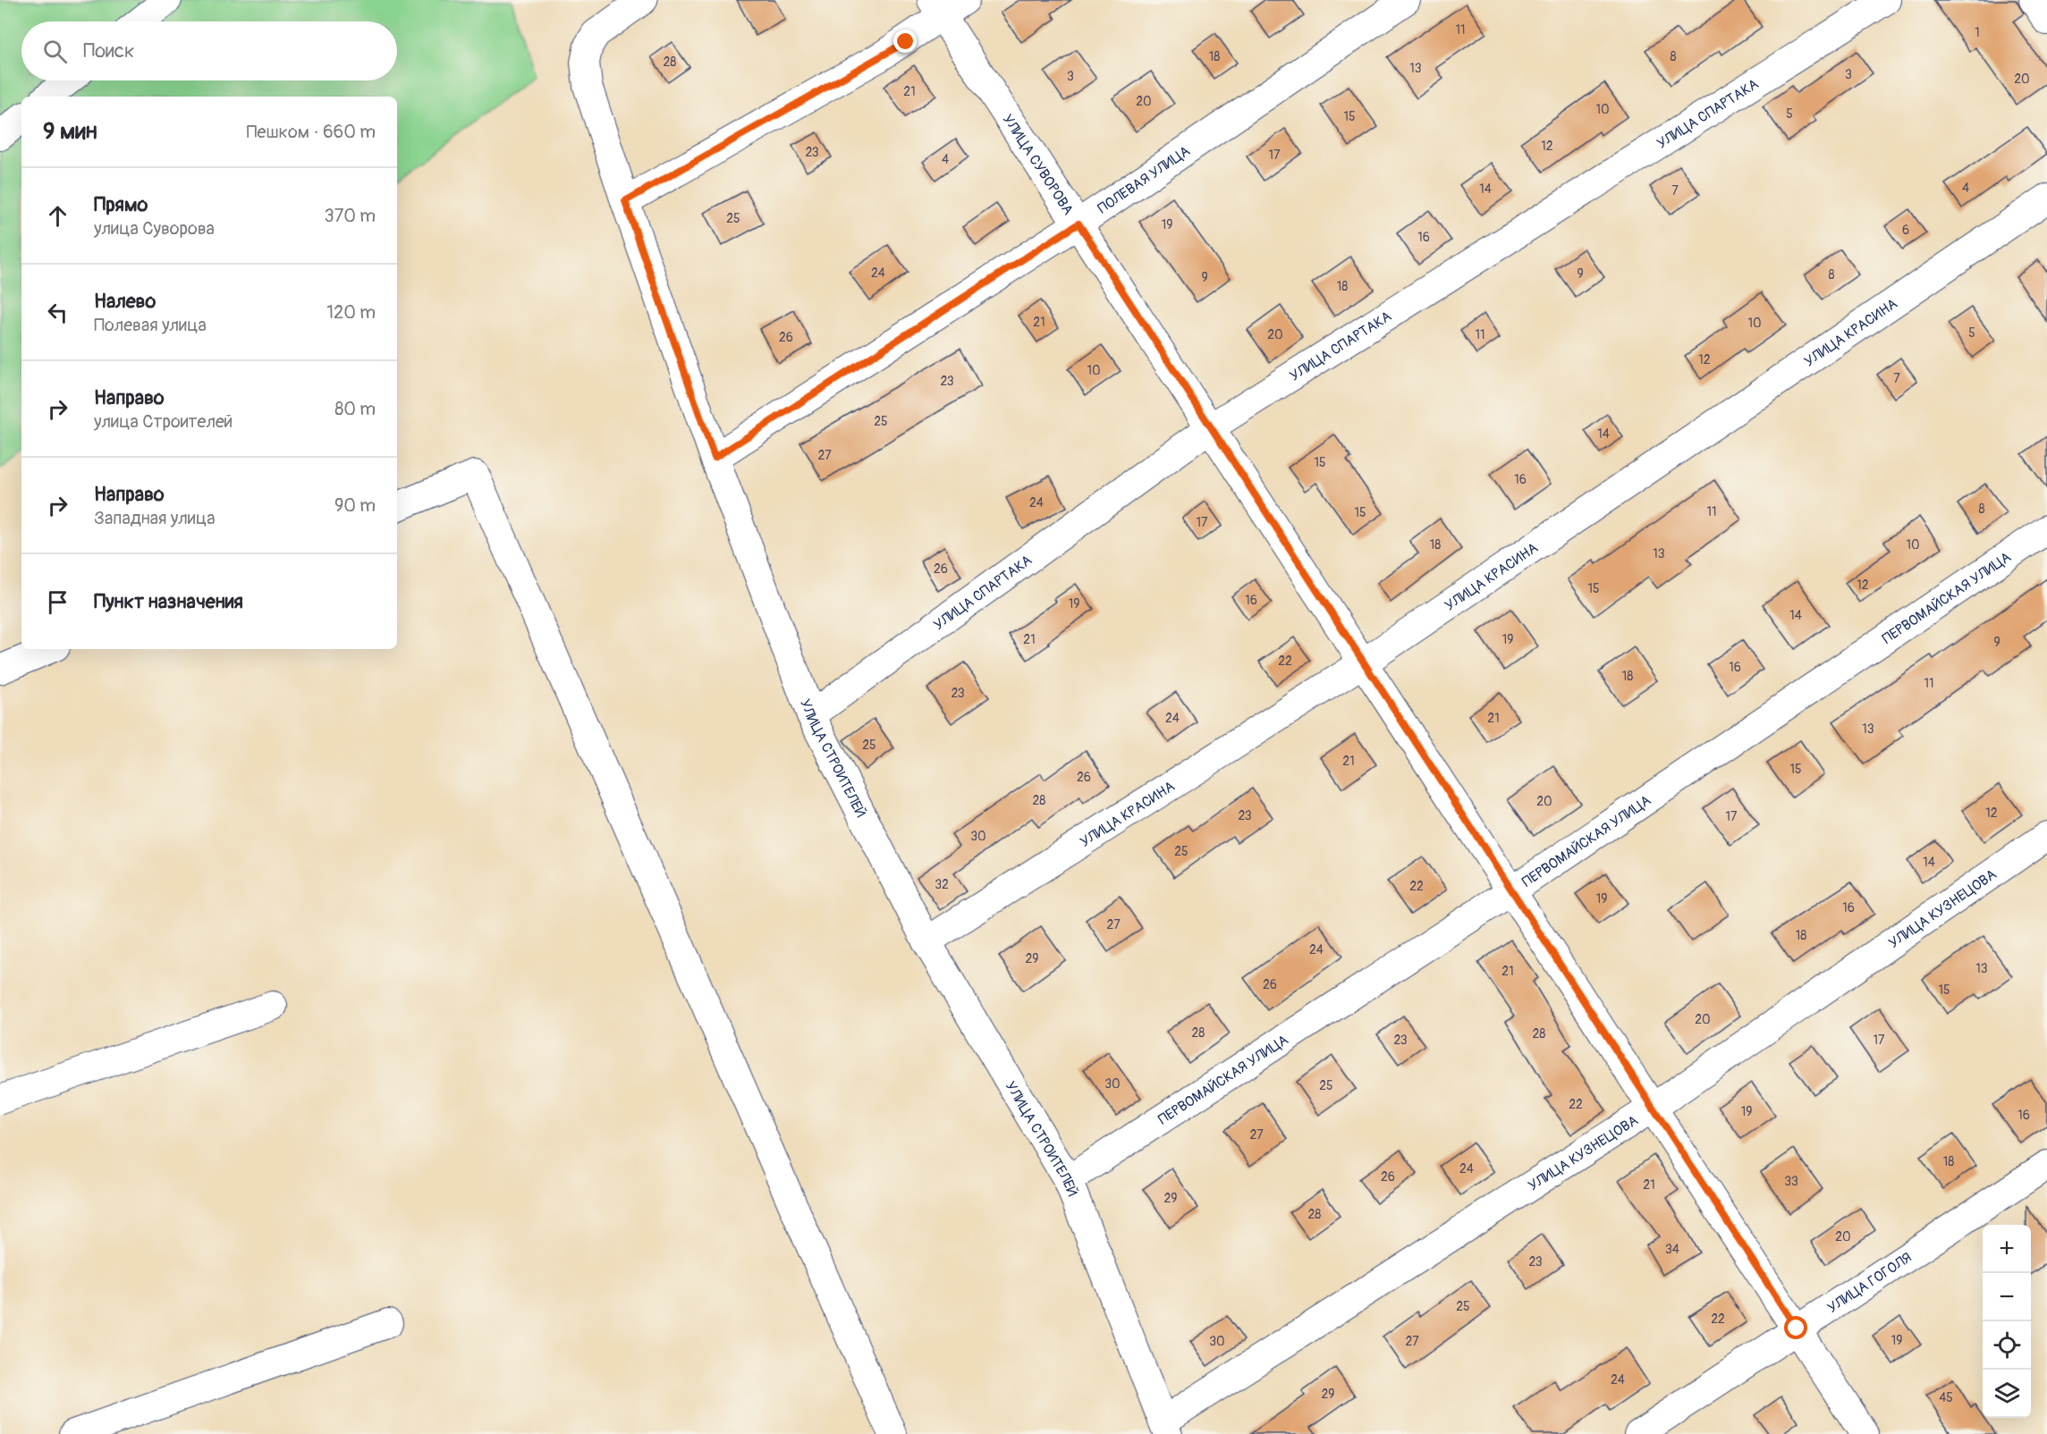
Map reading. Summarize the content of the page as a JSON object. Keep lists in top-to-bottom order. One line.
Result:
{"streets":{"street":["УЛИЦА СПАРТАКА","УЛИЦА СУВОРОВА","ПОЛЕВАЯ УЛИЦА","УЛИЦА КРАСИНА","ПЕРВОМАЙСКАЯ УЛИЦА","УЛИЦА СТРОИТЕЛЕЙ","УЛИЦА КУЗНЕЦОВА","УЛИЦА ГОГОЛЯ"]},"crossings":[["УЛИЦА СПАРТАКА","УЛИЦА СУВОРОВА"],["УЛИЦА СПАРТАКА","УЛИЦА СТРОИТЕЛЕЙ"],["УЛИЦА СУВОРОВА","ПОЛЕВАЯ УЛИЦА"],["УЛИЦА СУВОРОВА","УЛИЦА КРАСИНА"],["УЛИЦА СУВОРОВА","ПЕРВОМАЙСКАЯ УЛИЦА"],["УЛИЦА СУВОРОВА","УЛИЦА КУЗНЕЦОВА"],["УЛИЦА СУВОРОВА","УЛИЦА ГОГОЛЯ"],["ПОЛЕВАЯ УЛИЦА","УЛИЦА СТРОИТЕЛЕЙ"],["УЛИЦА КРАСИНА","УЛИЦА СТРОИТЕЛЕЙ"],["ПЕРВОМАЙСКАЯ УЛИЦА","УЛИЦА СТРОИТЕЛЕЙ"],["УЛИЦА СТРОИТЕЛЕЙ","УЛИЦА КУЗНЕЦОВА"]],"house_numbers":["11","1","18","8","28","13","3","3","20","21","20","10","5","15","12","23","17","4","4","14","7","25","19","6","16","24","9","8","9","18","21","10","5","20","11","26","12","10","7","23","25","14","27","15","16","24","8","11","15","17","18","10","13","26","12","15","16","19","14","21","19","9","22","16","18","11","23","24","21","13","25","21","15","26","28","20","12","23","17","30","25","14","32","22","19","16","27","18","24","29","13","21","26","15","20","28","28","23","17","30","25","22","19","16","27","18","24","26","33","21","29","28","20","34","23","25","22","19","30","27","24","29","45"],"page":{"search":"Поиск","heading":["9 мин","Пешком · 660 m"],"list":[["Прямо","улица Суворова","370 m"],["Налево","Полевая улица","120 m"],["Направо","улица Строителей","80 m"],["Направо","Западная улица","90 m"],"Пункт назначения"],"map_buttons":["+","−"]}}
